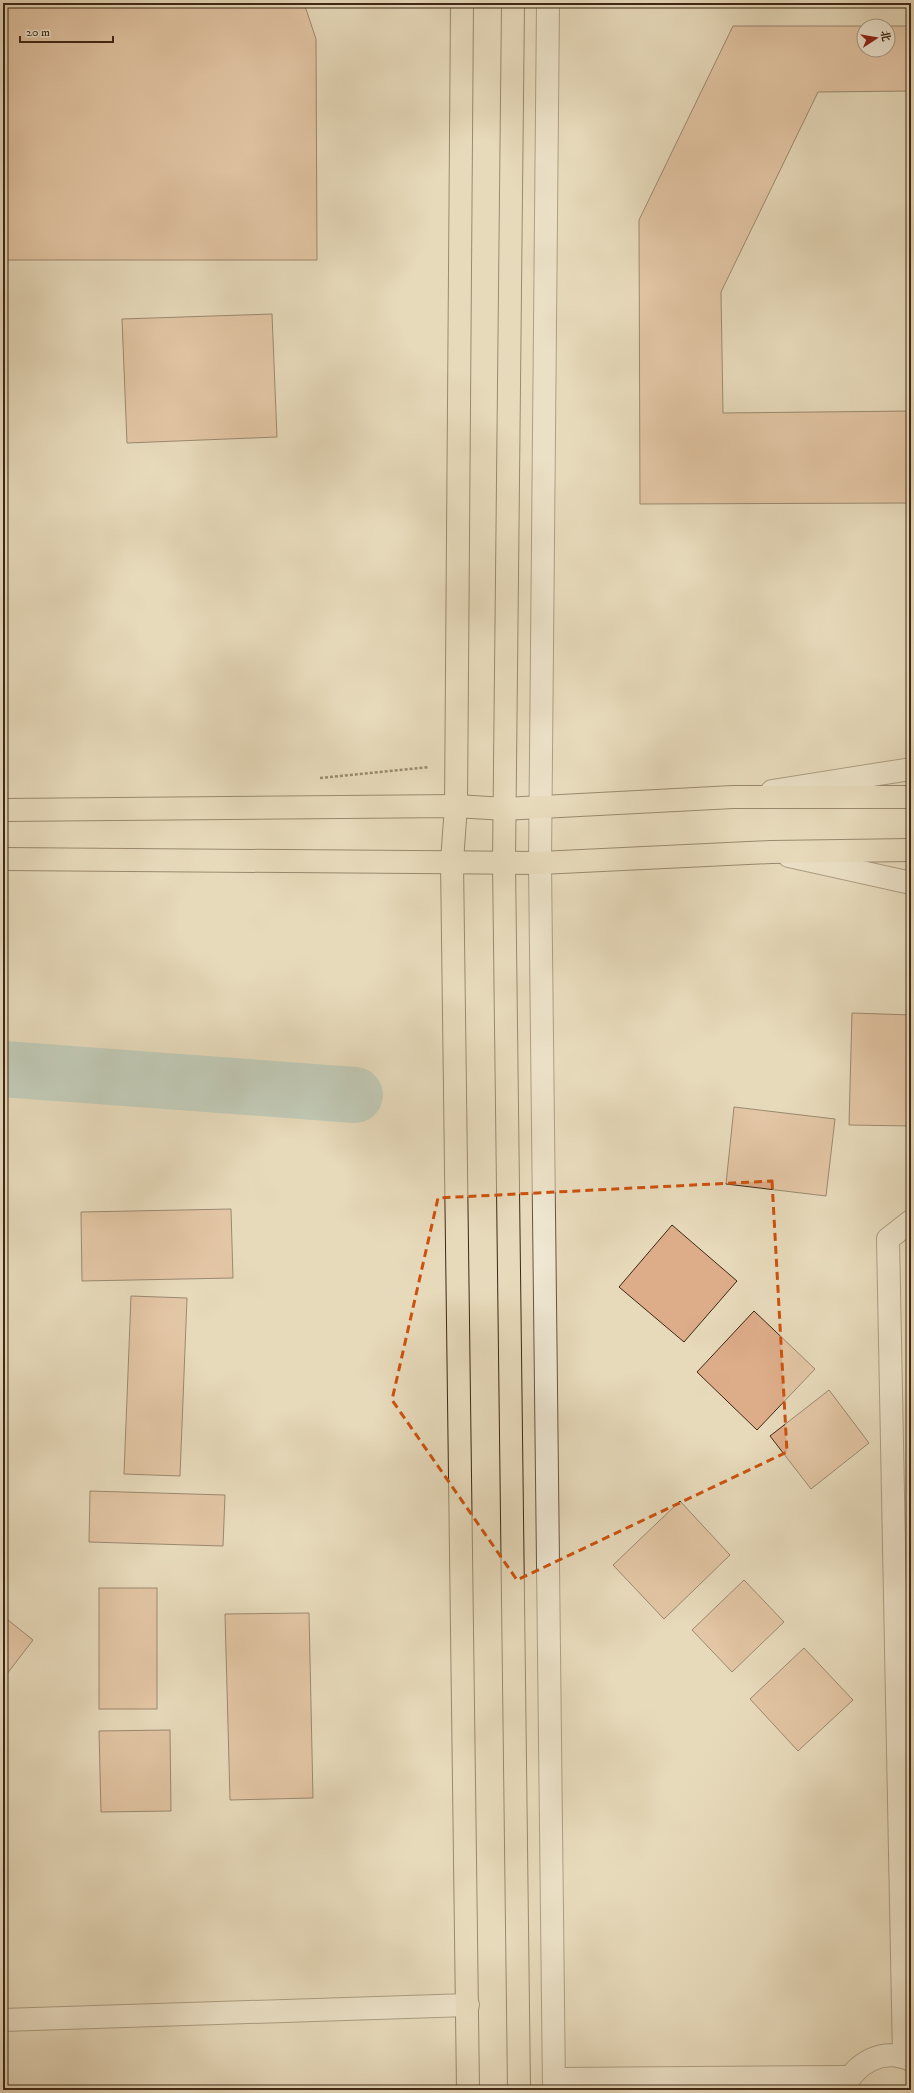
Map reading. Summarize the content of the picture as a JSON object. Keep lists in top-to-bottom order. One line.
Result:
{"scale_bar":"20 m","north":"right"}
